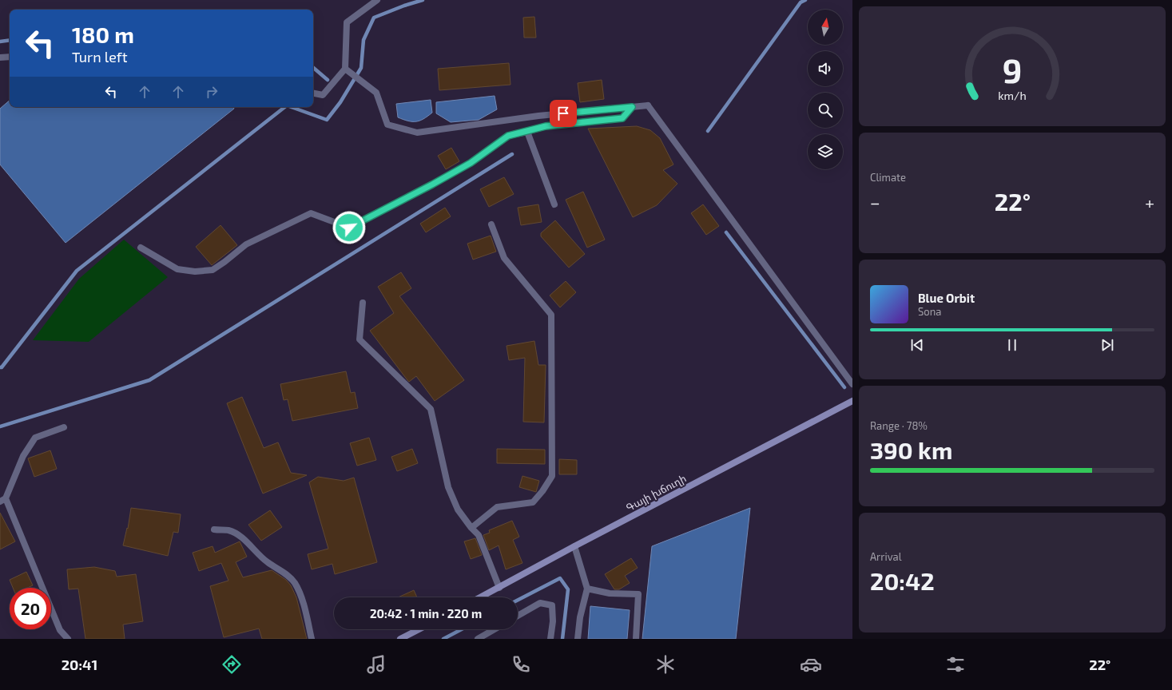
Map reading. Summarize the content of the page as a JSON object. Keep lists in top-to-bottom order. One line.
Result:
{"streets":{"main road":["Գայի խճուղի"]},"north":"top","page":{"turn":["180 m","Turn left"],"tile":["Climate",["Range · 78%","390 km"],["Arrival","20:42"]],"heat":["−","22°","+"],"song":["Blue Orbit","Sona"],"limit":"20","trip":"20:42 · 1 min · 220 m","tabs":["20:41","22°"],"gauge":["9","km/h"]}}
